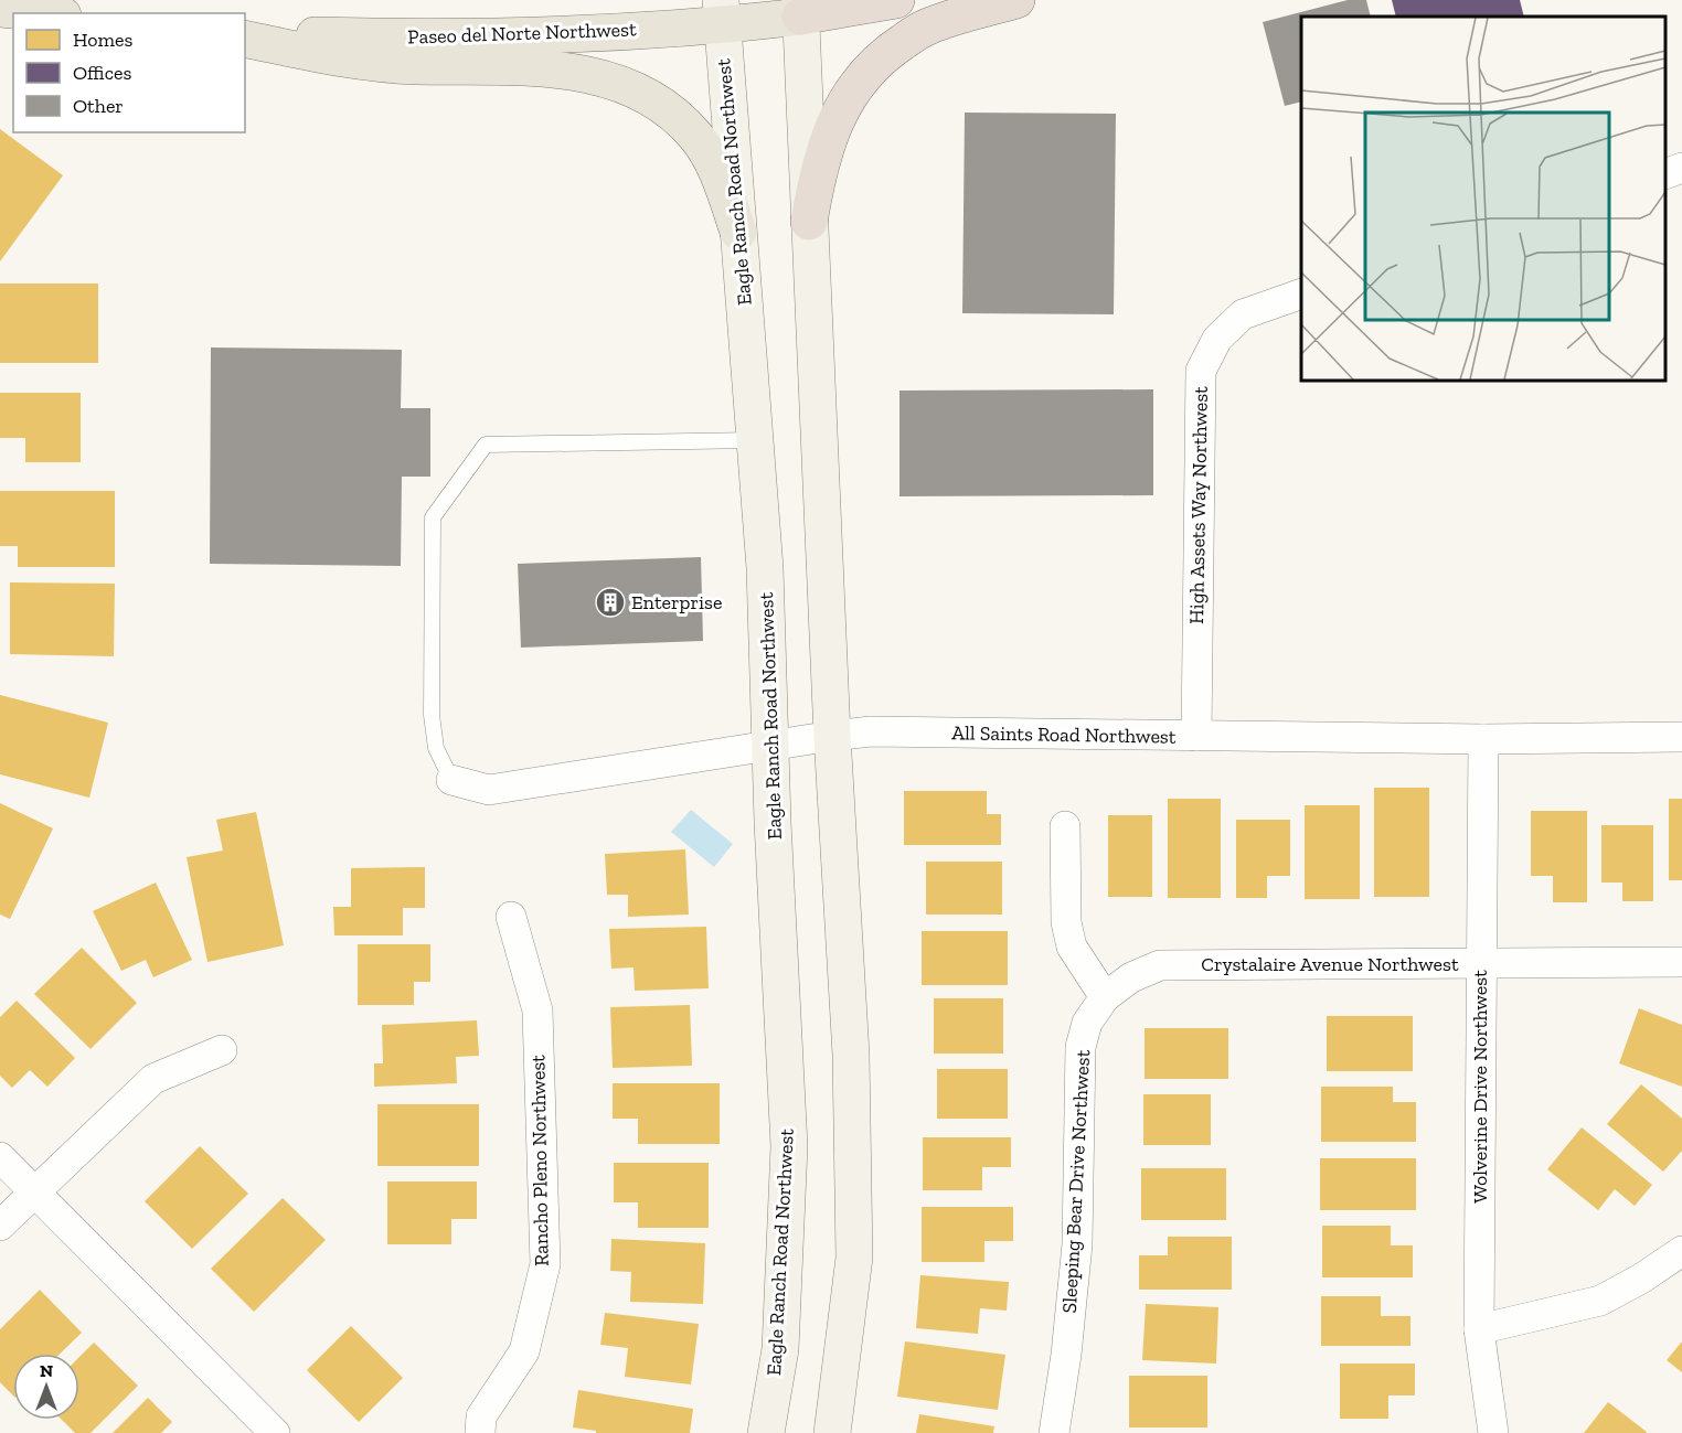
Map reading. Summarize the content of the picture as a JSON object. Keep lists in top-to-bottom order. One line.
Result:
{"streets":{"main road":["Paseo del Norte Northwest"],"street":["Eagle Ranch Road Northwest","High Assets Way Northwest","All Saints Road Northwest","Crystalaire Avenue Northwest","Wolverine Drive Northwest","Rancho Pleno Northwest","Sleeping Bear Drive Northwest"]},"crossings":[["Paseo del Norte Northwest","Eagle Ranch Road Northwest"],["Eagle Ranch Road Northwest","All Saints Road Northwest"],["High Assets Way Northwest","All Saints Road Northwest"],["All Saints Road Northwest","Wolverine Drive Northwest"],["Crystalaire Avenue Northwest","Wolverine Drive Northwest"],["Crystalaire Avenue Northwest","Sleeping Bear Drive Northwest"]],"places":{"building":["Enterprise"]},"legend":["Homes","Offices","Other"],"north":"top"}
